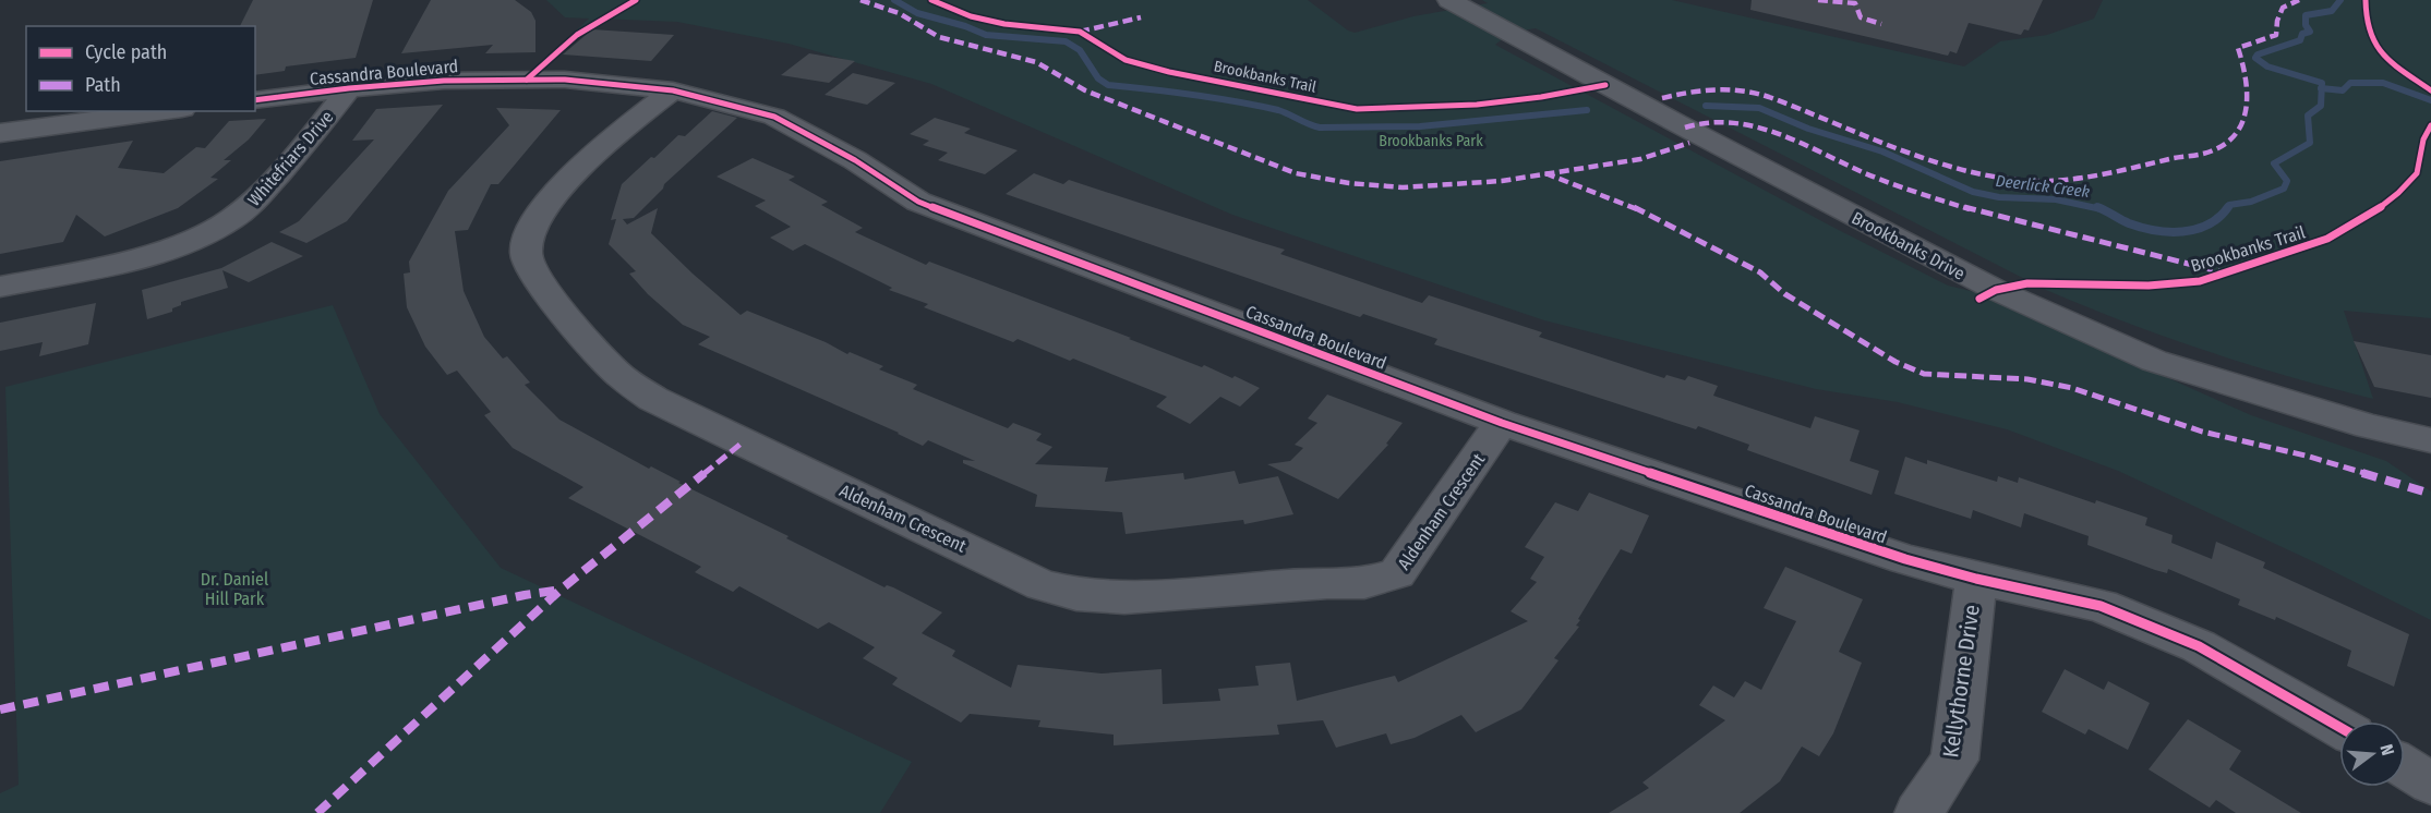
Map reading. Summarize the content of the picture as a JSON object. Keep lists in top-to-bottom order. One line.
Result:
{"streets":{"street":["Cassandra Boulevard","Whitefriars Drive","Brookbanks Drive","Aldenham Crescent","Kellythorne Drive"],"cycle path":["Brookbanks Trail"]},"crossings":[["Cassandra Boulevard","Whitefriars Drive"],["Cassandra Boulevard","Aldenham Crescent"],["Cassandra Boulevard","Kellythorne Drive"]],"water":["Deerlick Creek"],"parks":["Brookbanks Park","Dr. Daniel Hill Park"],"legend":["Cycle path","Path"],"north":"right"}
